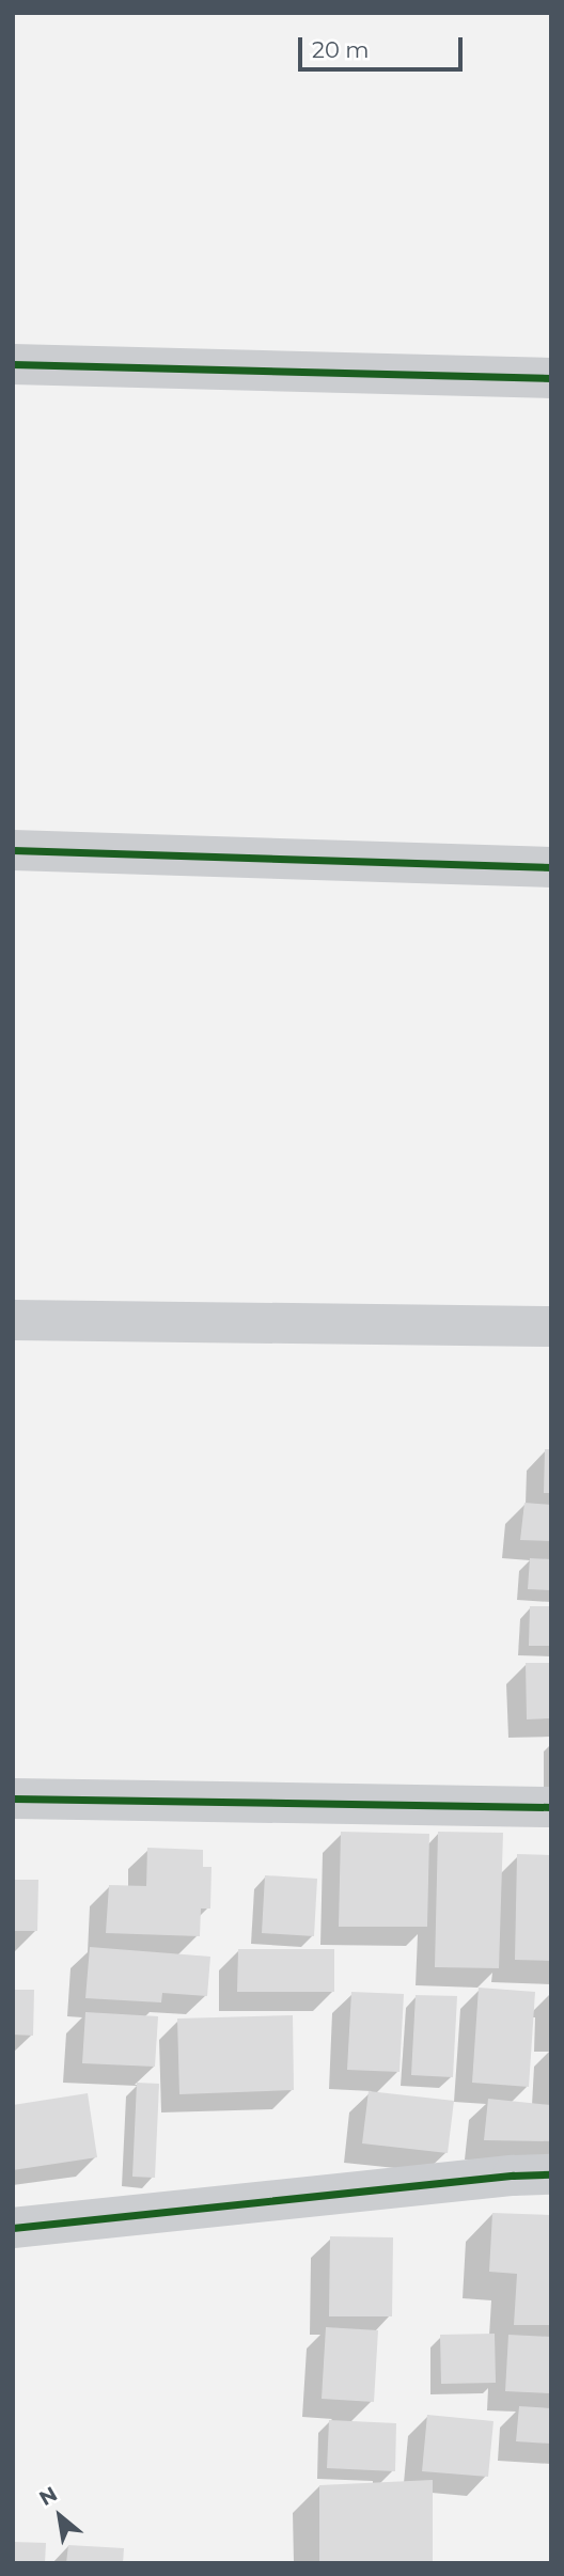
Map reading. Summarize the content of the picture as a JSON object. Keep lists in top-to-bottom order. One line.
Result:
{"scale_bar":"20 m","north":"top left"}
